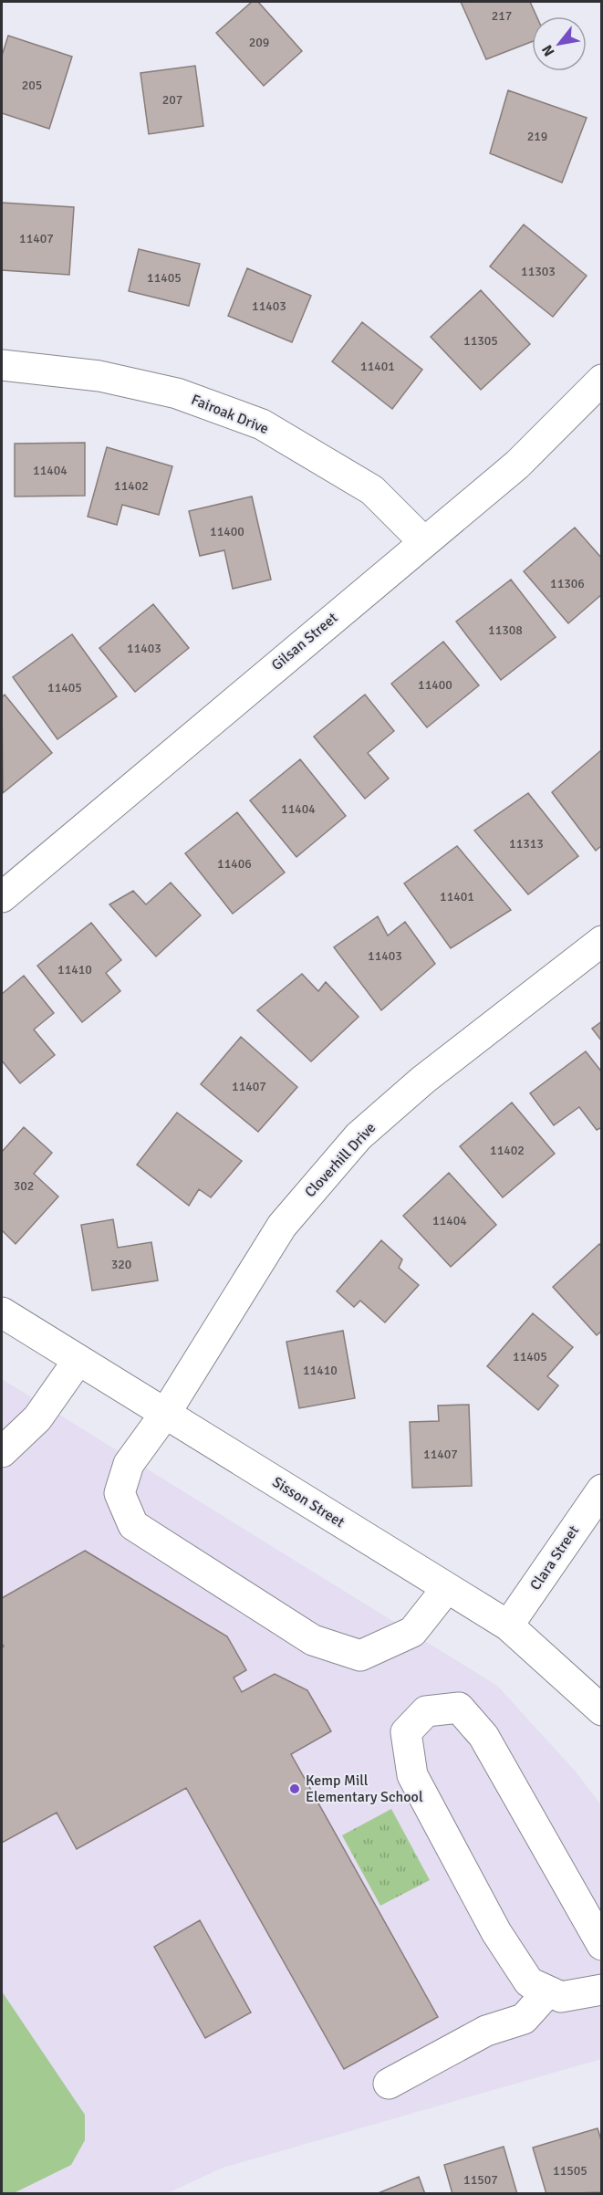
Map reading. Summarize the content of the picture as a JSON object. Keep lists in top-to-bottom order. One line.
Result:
{"streets":{"street":["Fairoak Drive","Gilsan Street","Cloverhill Drive","Sisson Street","Clara Street"]},"crossings":[["Fairoak Drive","Gilsan Street"],["Cloverhill Drive","Sisson Street"],["Sisson Street","Clara Street"]],"places":["Kemp Mill Elementary School"],"house_numbers":["217","209","205","207","219","11407","11303","11405","11403","11305","11401","11404","11402","11400","11306","11308","11403","11400","11405","11404","11313","11406","11401","11403","11410","11407","11402","302","11404","320","11405","11410","11407","11505","11507"],"north":"bottom left"}
